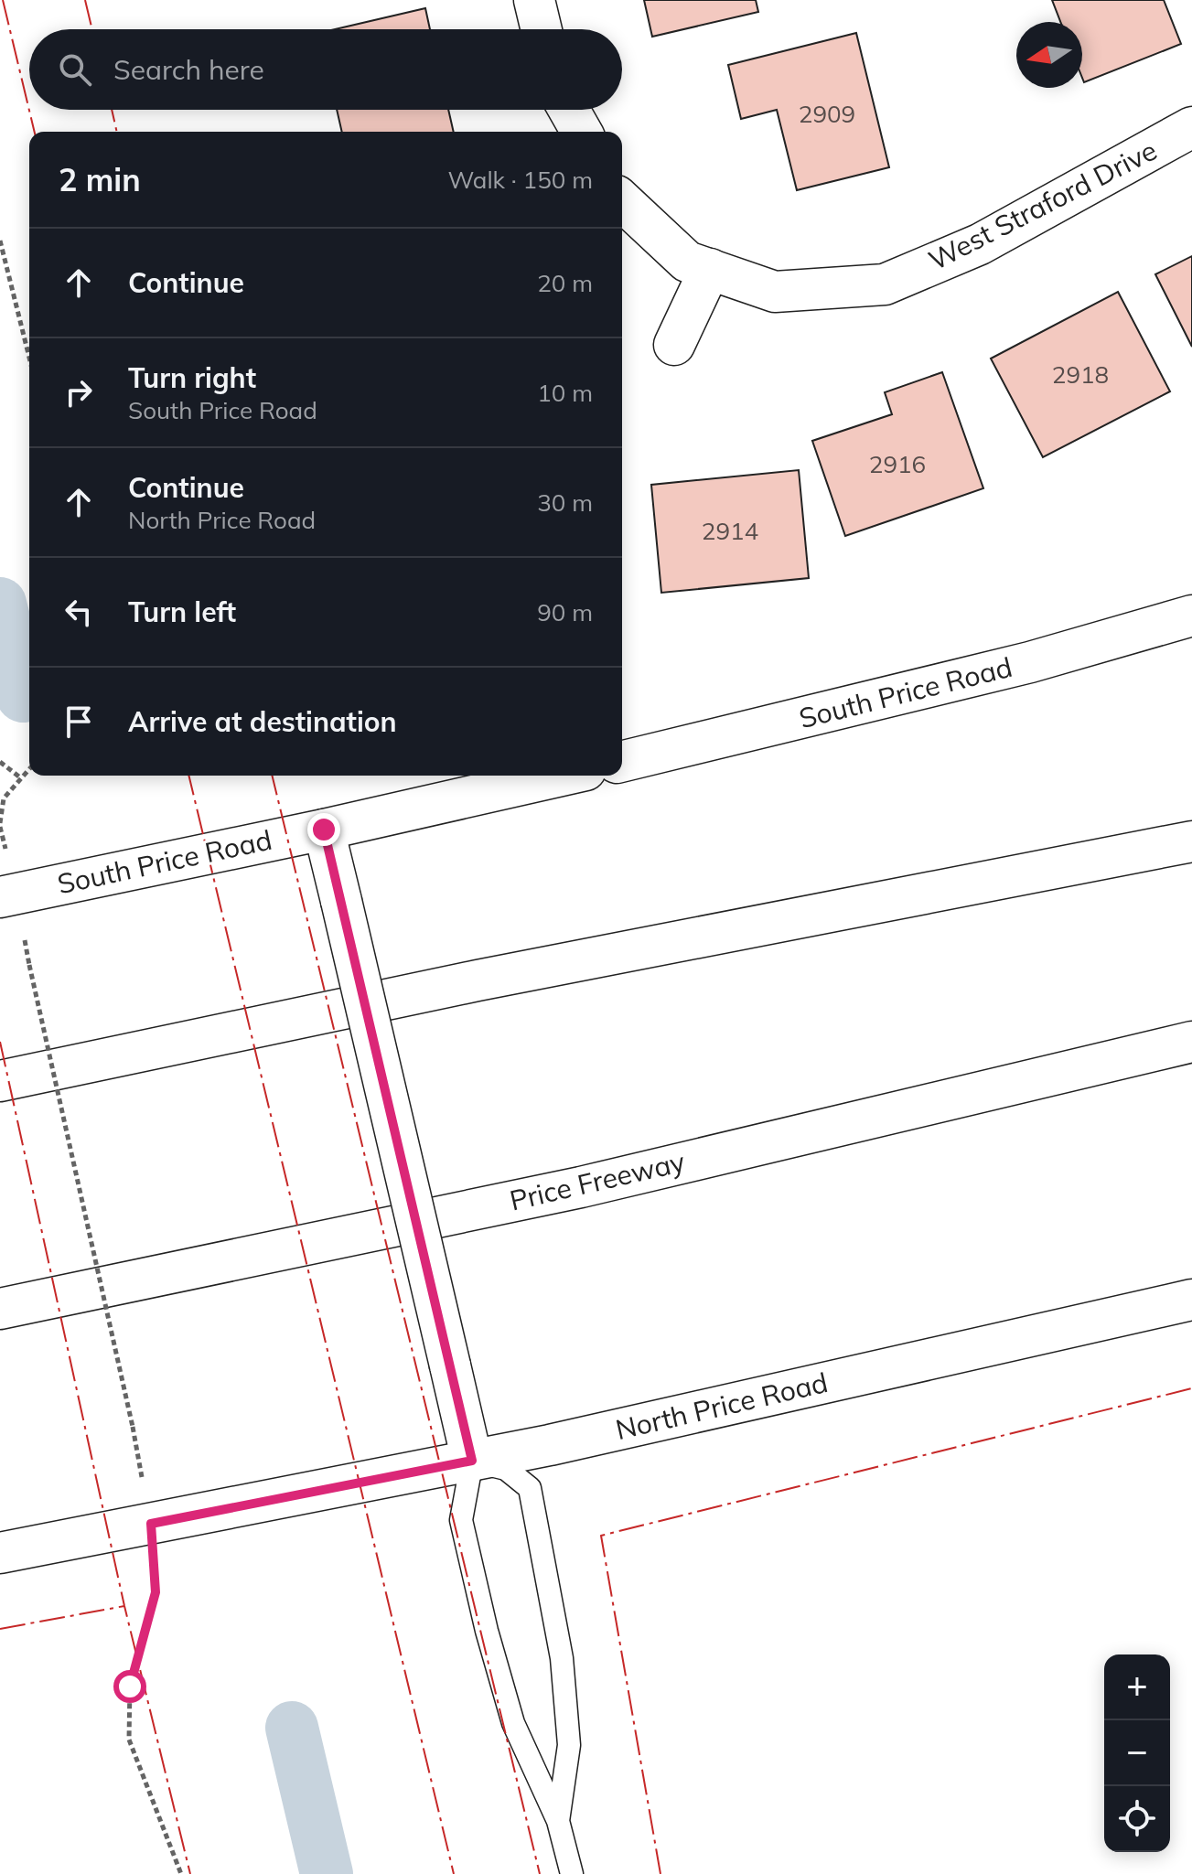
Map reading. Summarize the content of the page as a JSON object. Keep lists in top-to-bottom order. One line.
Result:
{"streets":{"main road":["West Straford Drive","South Price Road","Price Freeway","North Price Road"]},"house_numbers":["2909","2918","2916","2914"],"north":"left","page":{"search":"Search here","heading":["2 min","Walk · 150 m"],"list":[["Continue","20 m"],["Turn right","South Price Road","10 m"],["Continue","North Price Road","30 m"],["Turn left","90 m"],"Arrive at destination"],"map_buttons":["+","−"]}}
